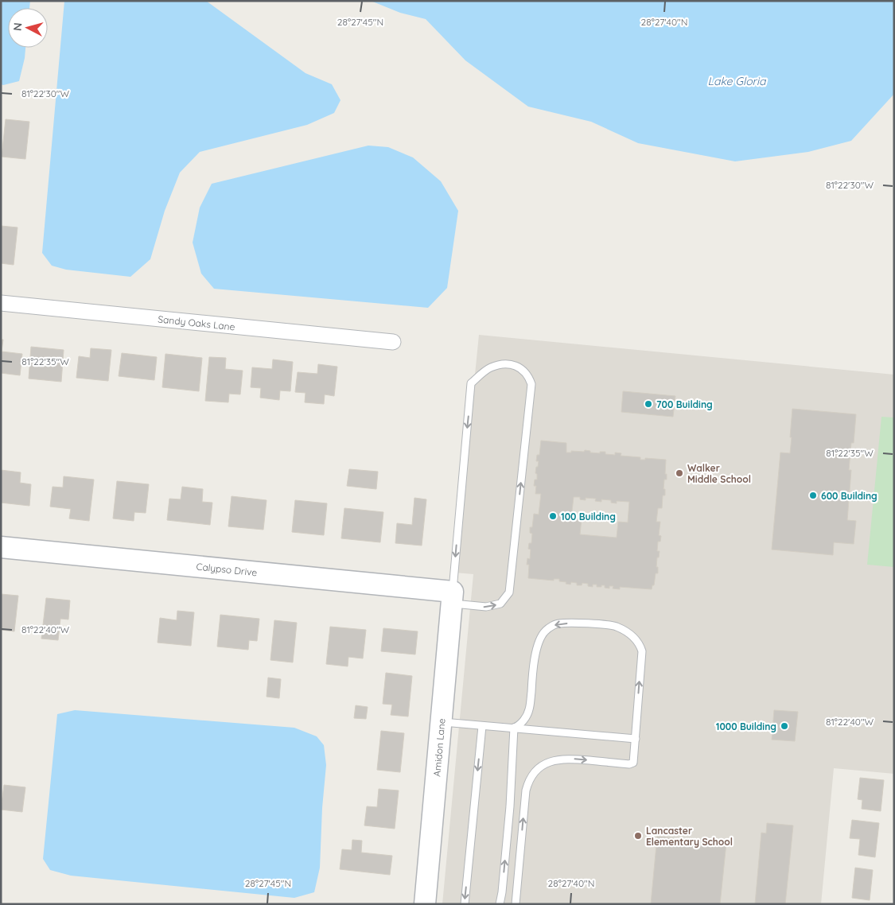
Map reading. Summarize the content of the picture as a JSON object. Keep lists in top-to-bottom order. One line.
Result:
{"streets":{"street":["Sandy Oaks Lane","Calypso Drive","Amidon Lane"]},"crossings":[["Calypso Drive","Amidon Lane"]],"water":["Lake Gloria"],"places":["700 Building","Walker Middle School","600 Building","100 Building","1000 Building","Lancaster Elementary School"],"north":"left","coordinates":["28°27'45\"N","28°27'40\"N","81°22'30\"W","81°22'35\"W","81°22'40\"W"]}
